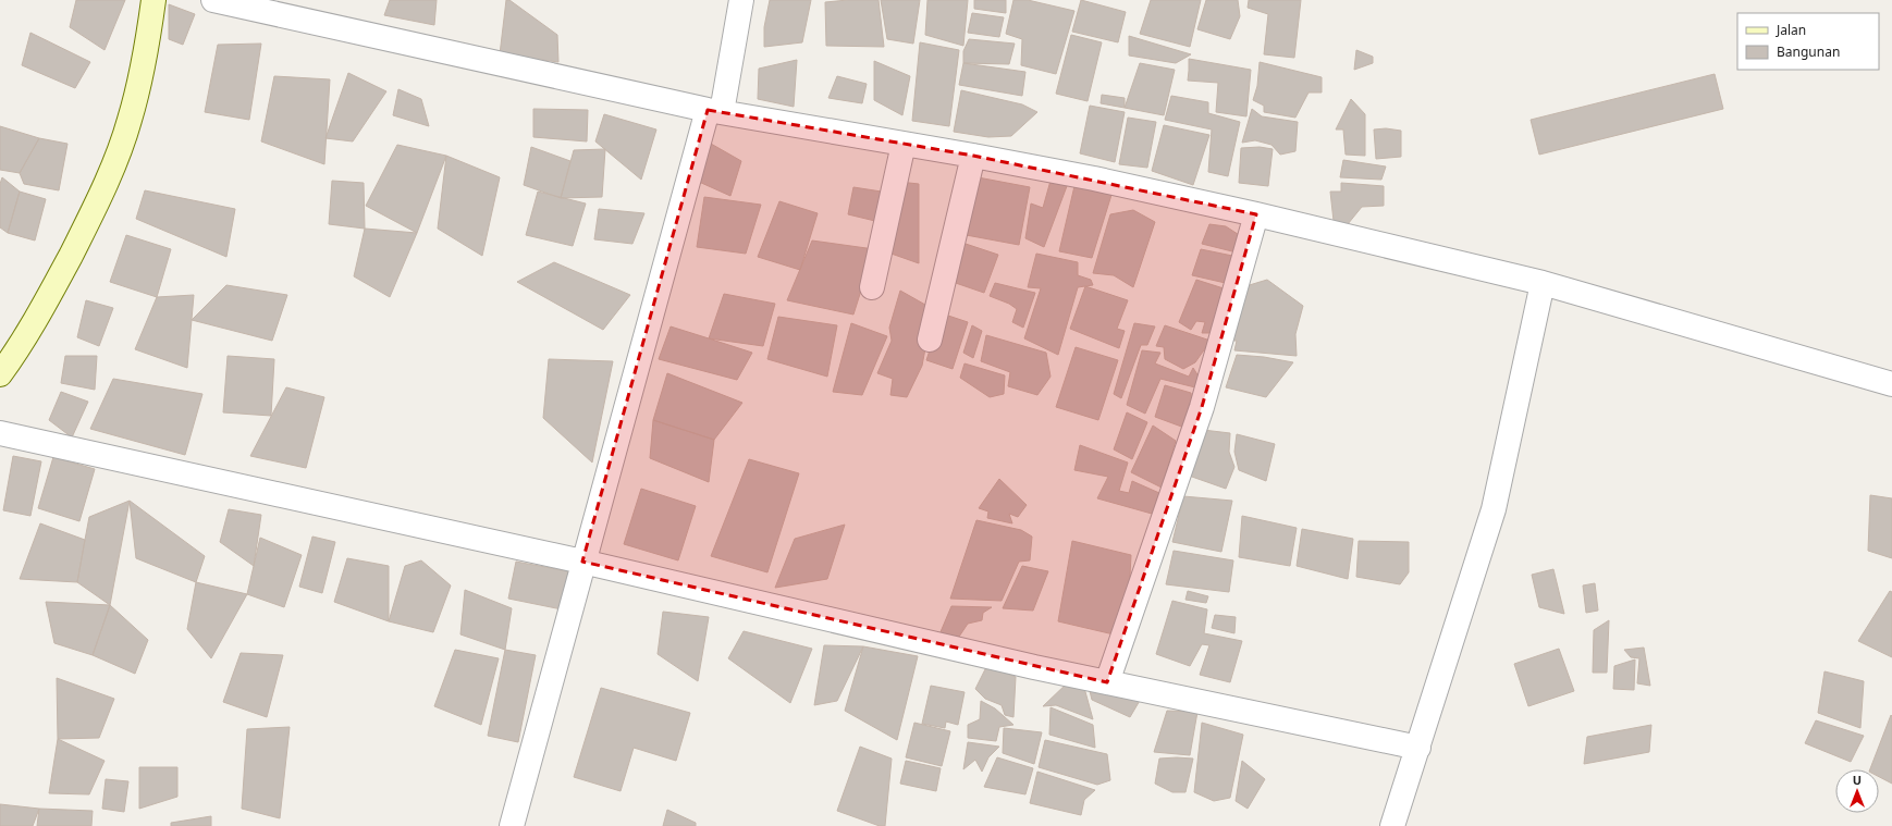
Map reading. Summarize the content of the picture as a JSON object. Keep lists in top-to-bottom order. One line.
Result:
{"legend":["Jalan","Bangunan"],"north":"top"}
